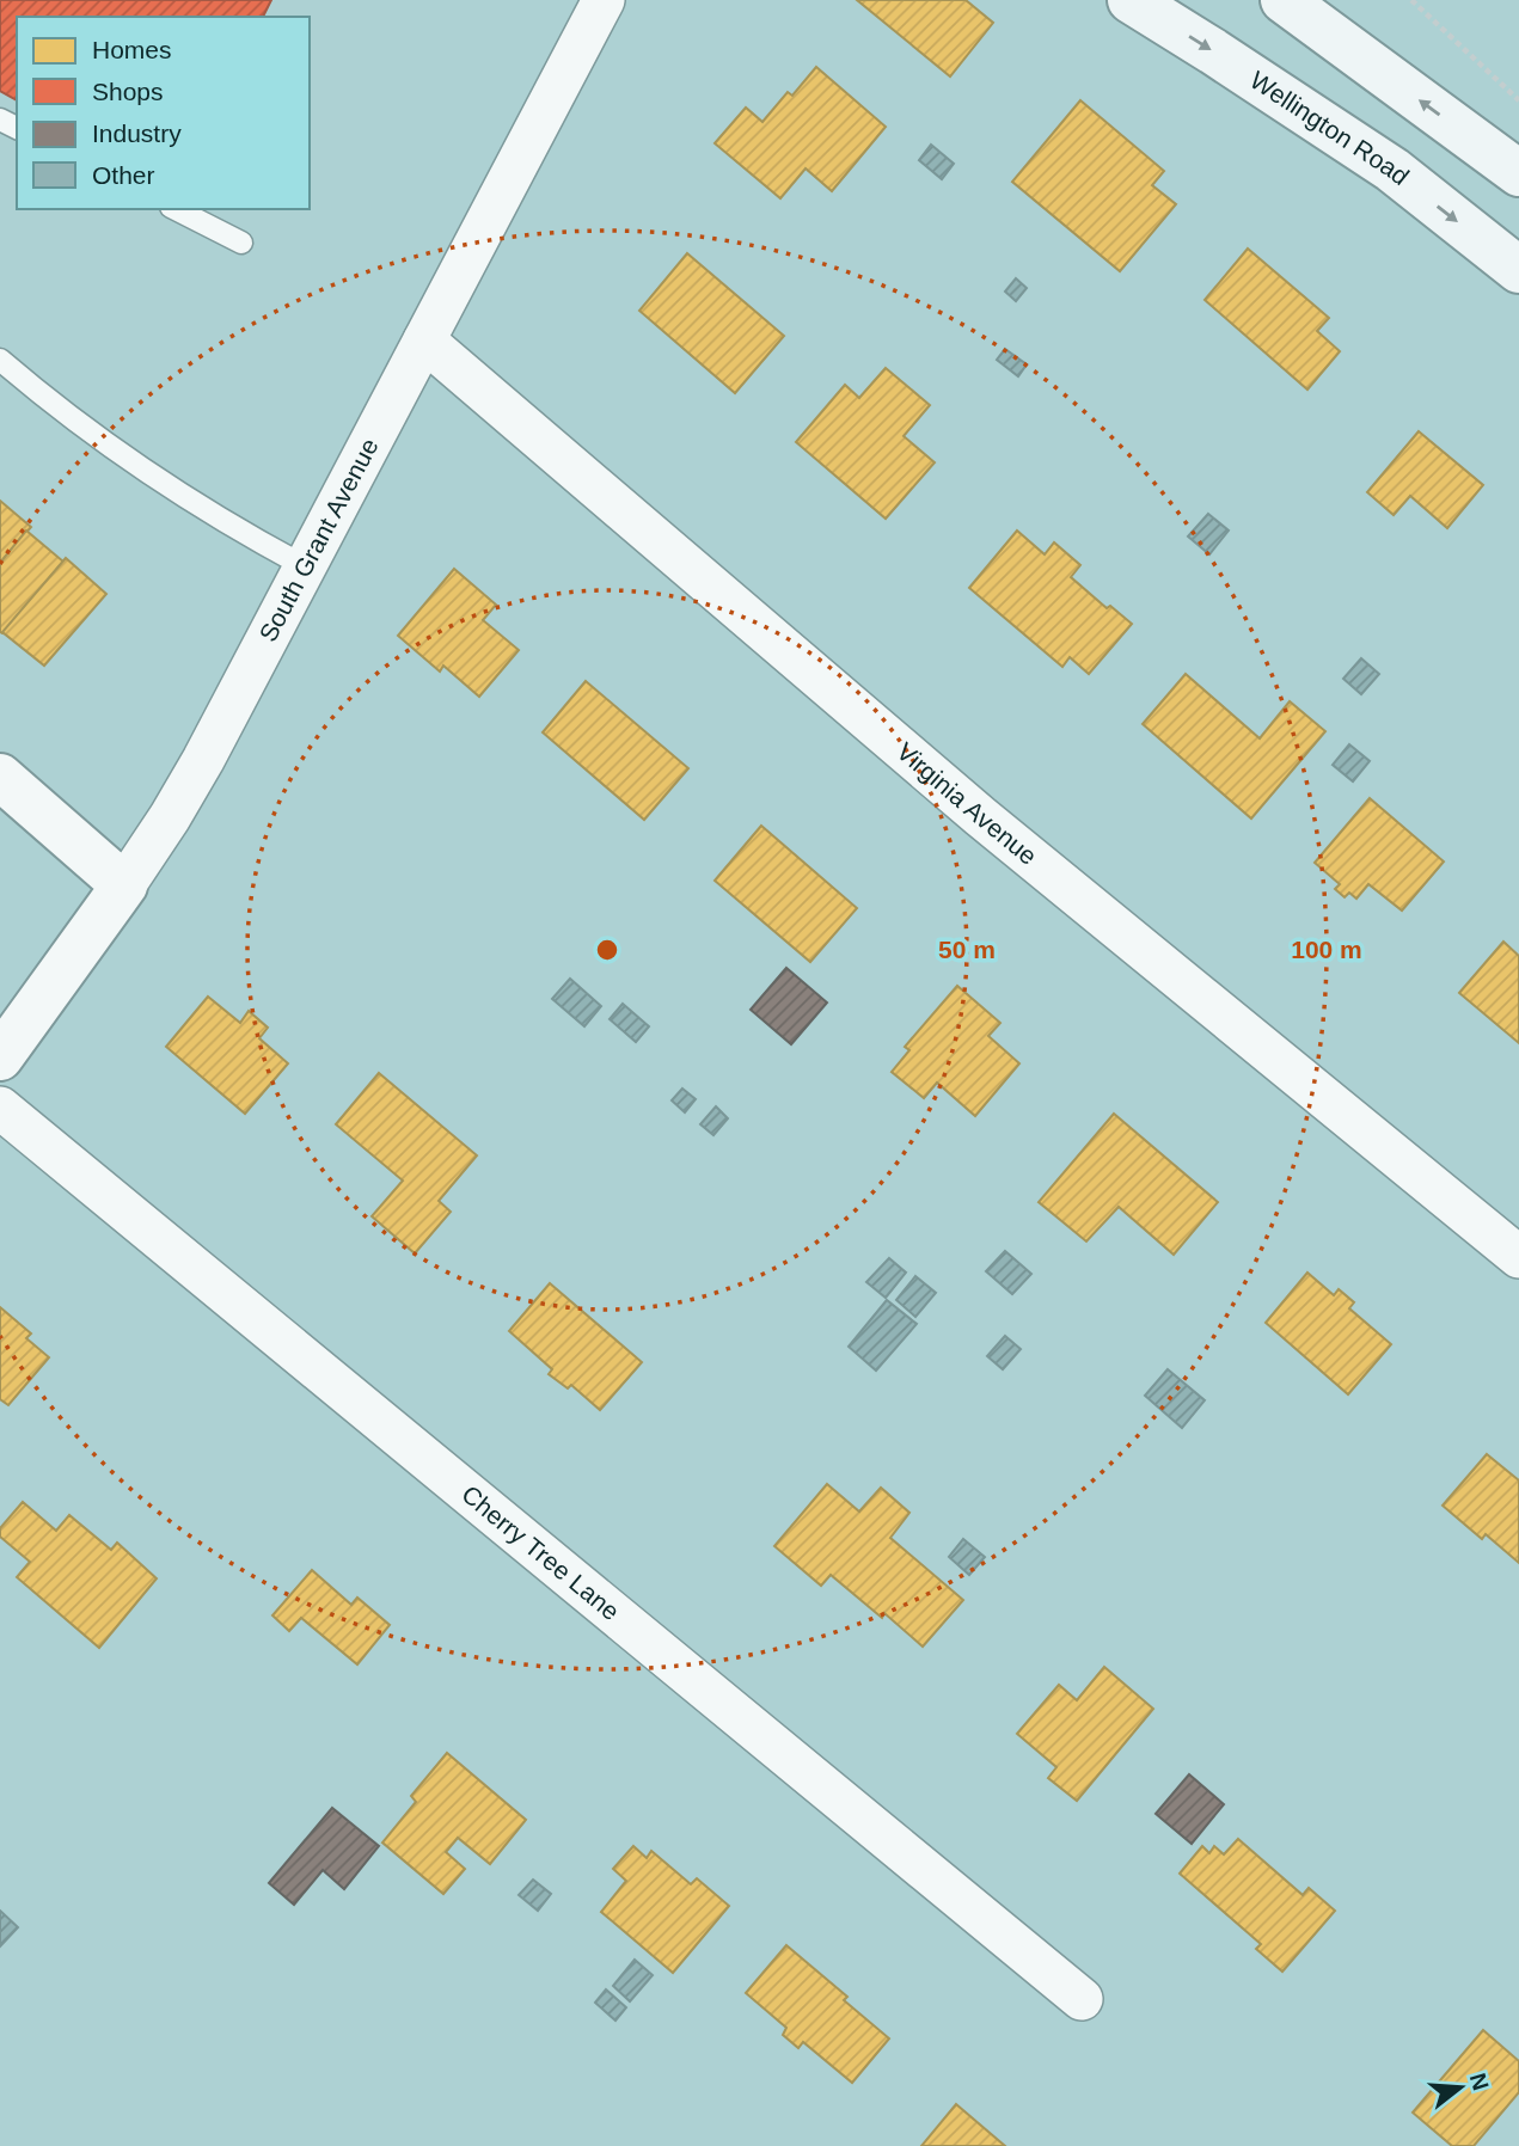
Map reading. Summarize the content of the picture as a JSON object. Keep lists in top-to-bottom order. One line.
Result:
{"streets":{"main road":["Wellington Road"],"street":["South Grant Avenue","Virginia Avenue","Cherry Tree Lane"]},"crossings":[["South Grant Avenue","Virginia Avenue"]],"legend":["Homes","Shops","Industry","Other"],"north":"right","rings":["50 m","100 m"]}
